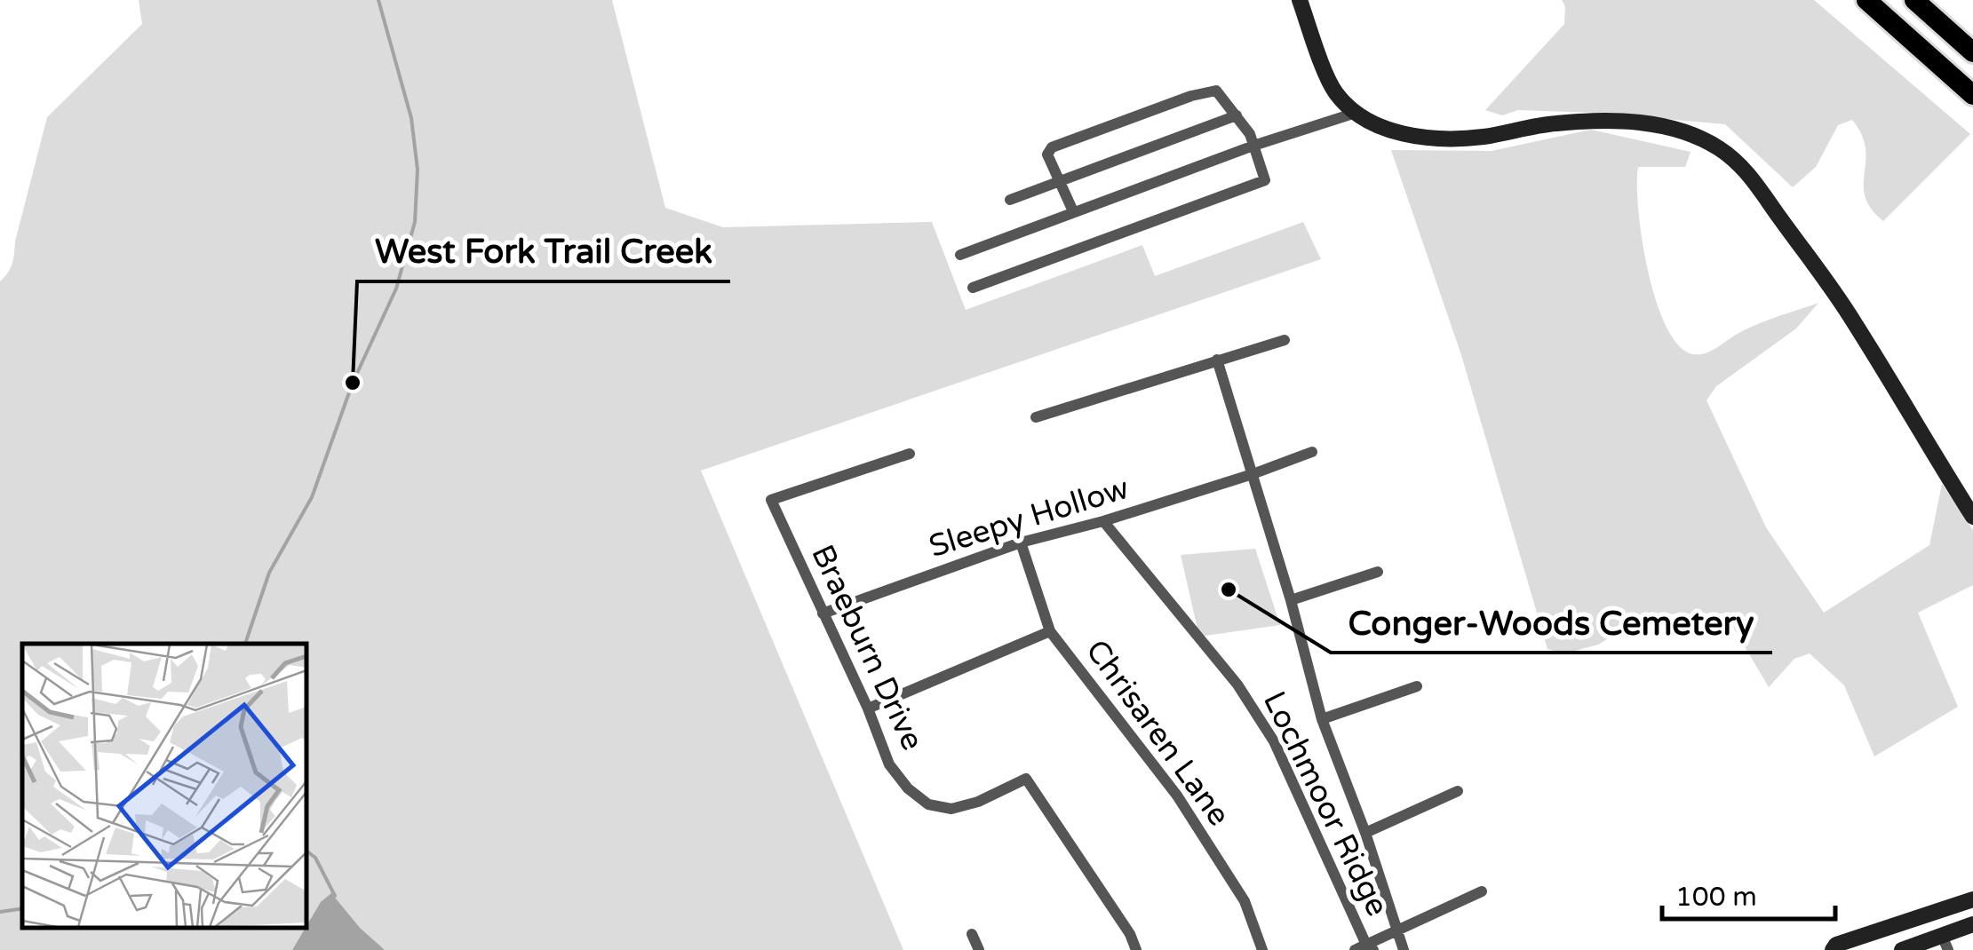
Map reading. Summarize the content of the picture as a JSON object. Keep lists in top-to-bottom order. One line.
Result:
{"streets":{"street":["Sleepy Hollow","Braeburn Drive","Chrisaren Lane","Lochmoor Ridge"]},"crossings":[["Sleepy Hollow","Braeburn Drive"],["Sleepy Hollow","Chrisaren Lane"],["Sleepy Hollow","Lochmoor Ridge"]],"places":["West Fork Trail Creek","Conger-Woods Cemetery"],"scale_bar":"100 m"}
